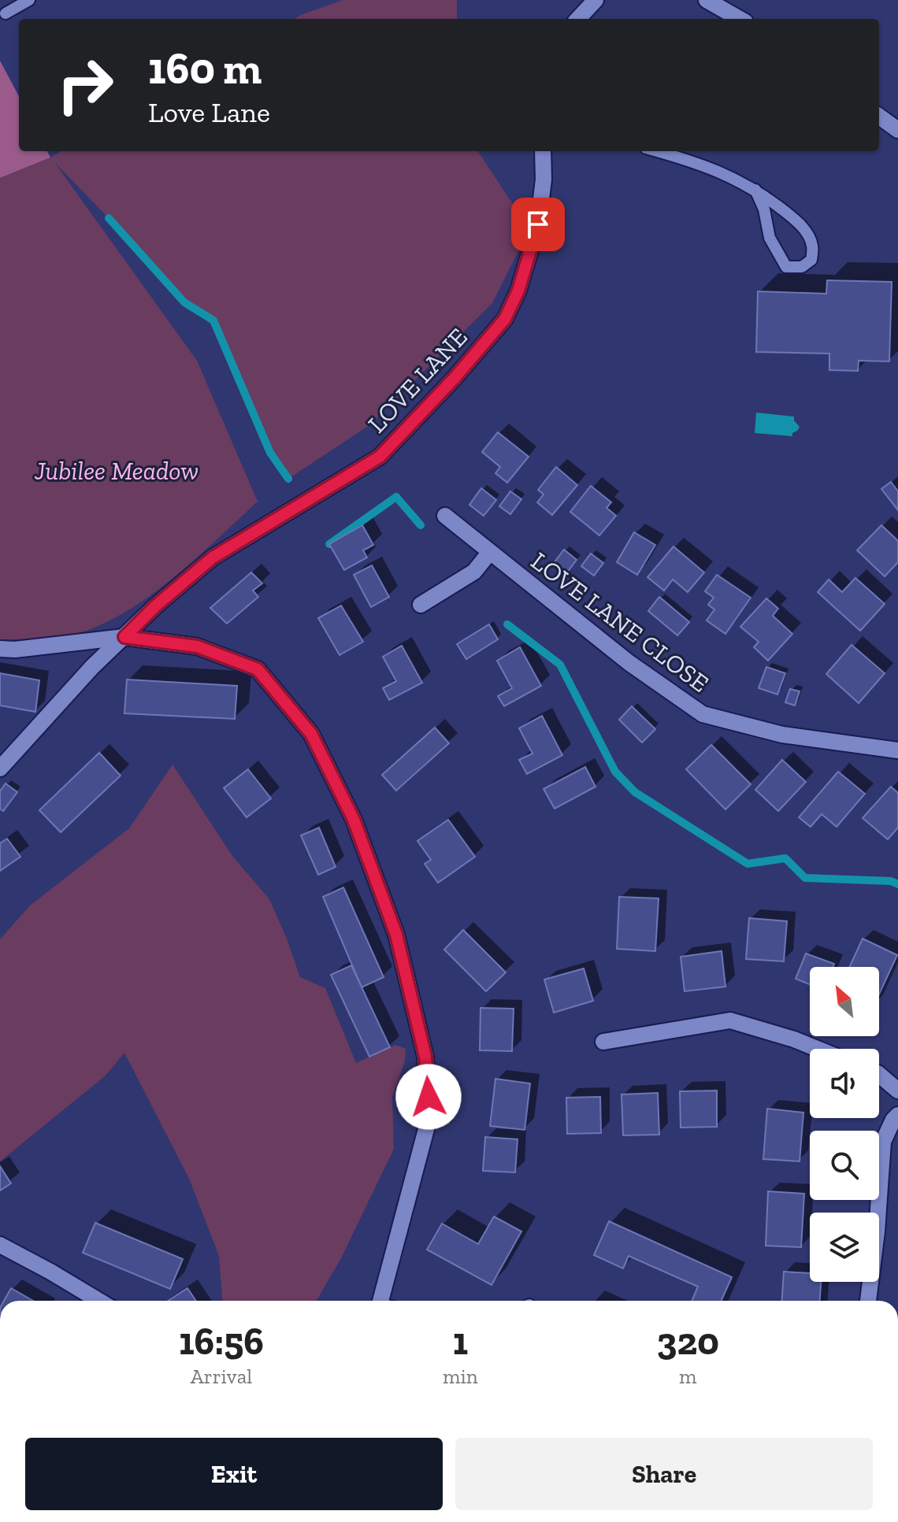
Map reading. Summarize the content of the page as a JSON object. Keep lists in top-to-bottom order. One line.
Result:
{"streets":{"street":["LOVE LANE","LOVE LANE CLOSE"]},"parks":["Jubilee Meadow"],"north":"top left","page":{"turn":["160 m","Love Lane"],"eta":["16:56","Arrival","1","min","320","m"],"buttons":["Exit","Share"]}}
